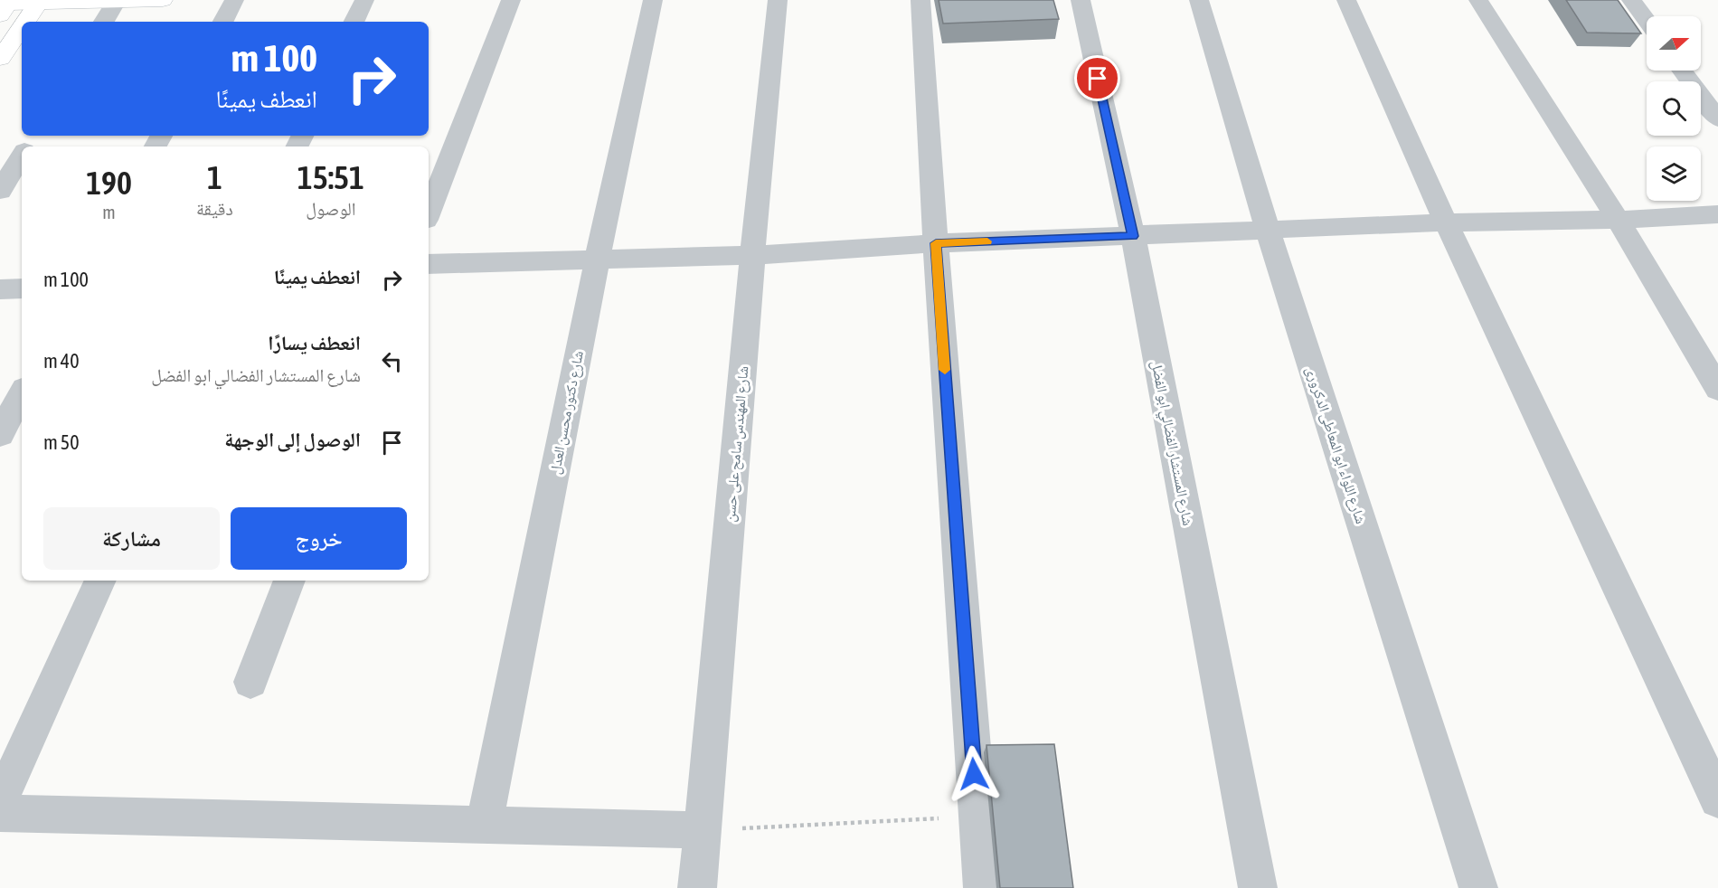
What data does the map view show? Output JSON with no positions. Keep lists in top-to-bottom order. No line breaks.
{"streets":{"street":["شارع دكتور محسن العدل","شارع المستشار الفضالي ابو الفضل","شارع المهندس سامح على حسن","شارع اللواء ابو المعاطى الدكرورى"]},"north":"right","page":{"turn":["100 m","انعطف يمينًا"],"eta":["15:51","الوصول","1","دقيقة","190","m"],"list":[{"name":"انعطف يمينًا","value":"100 m"},{"name":"انعطف يسارًا","note":"شارع المستشار الفضالي ابو الفضل","value":"40 m"},{"name":"الوصول إلى الوجهة","value":"50 m"}],"buttons":["خروج","مشاركة"]}}
